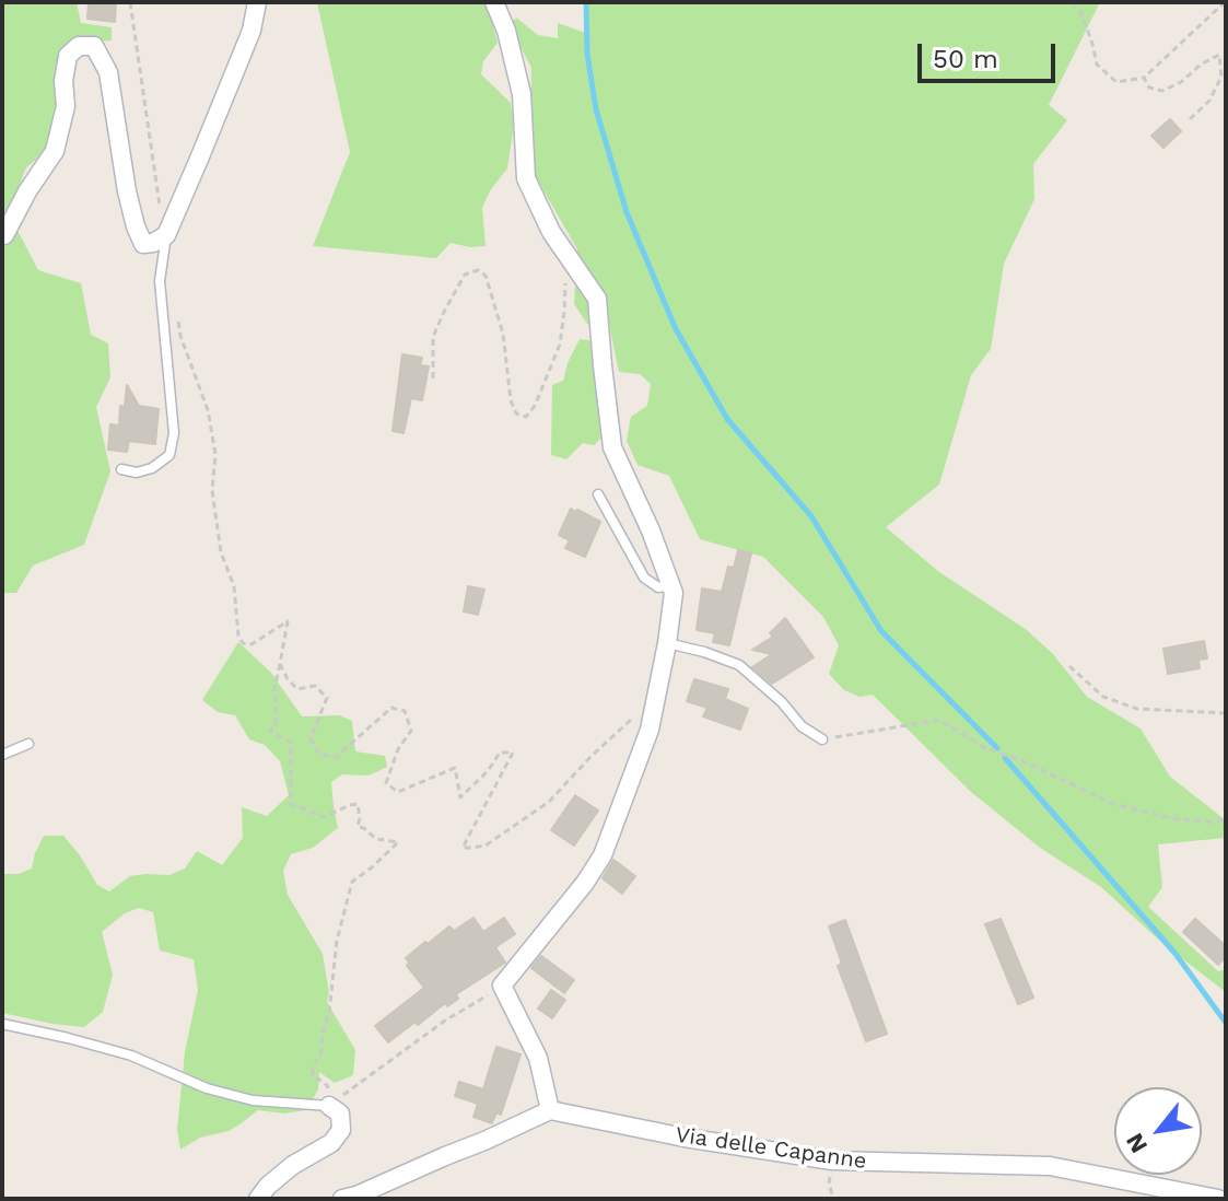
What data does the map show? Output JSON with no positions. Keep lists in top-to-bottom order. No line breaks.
{"streets":{"street":["Via delle Capanne"]},"scale_bar":"50 m","north":"bottom left"}
